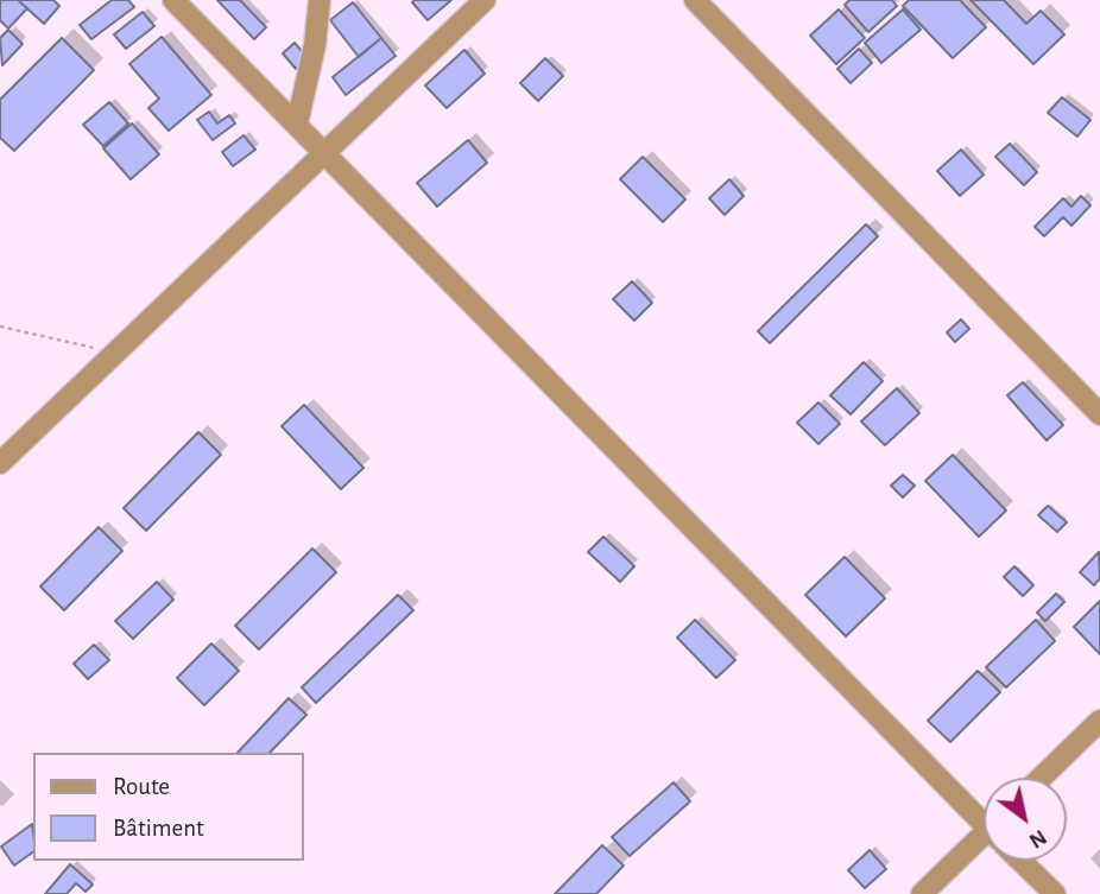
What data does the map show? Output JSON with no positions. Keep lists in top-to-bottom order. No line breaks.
{"legend":["Route","Bâtiment"],"north":"bottom right"}
